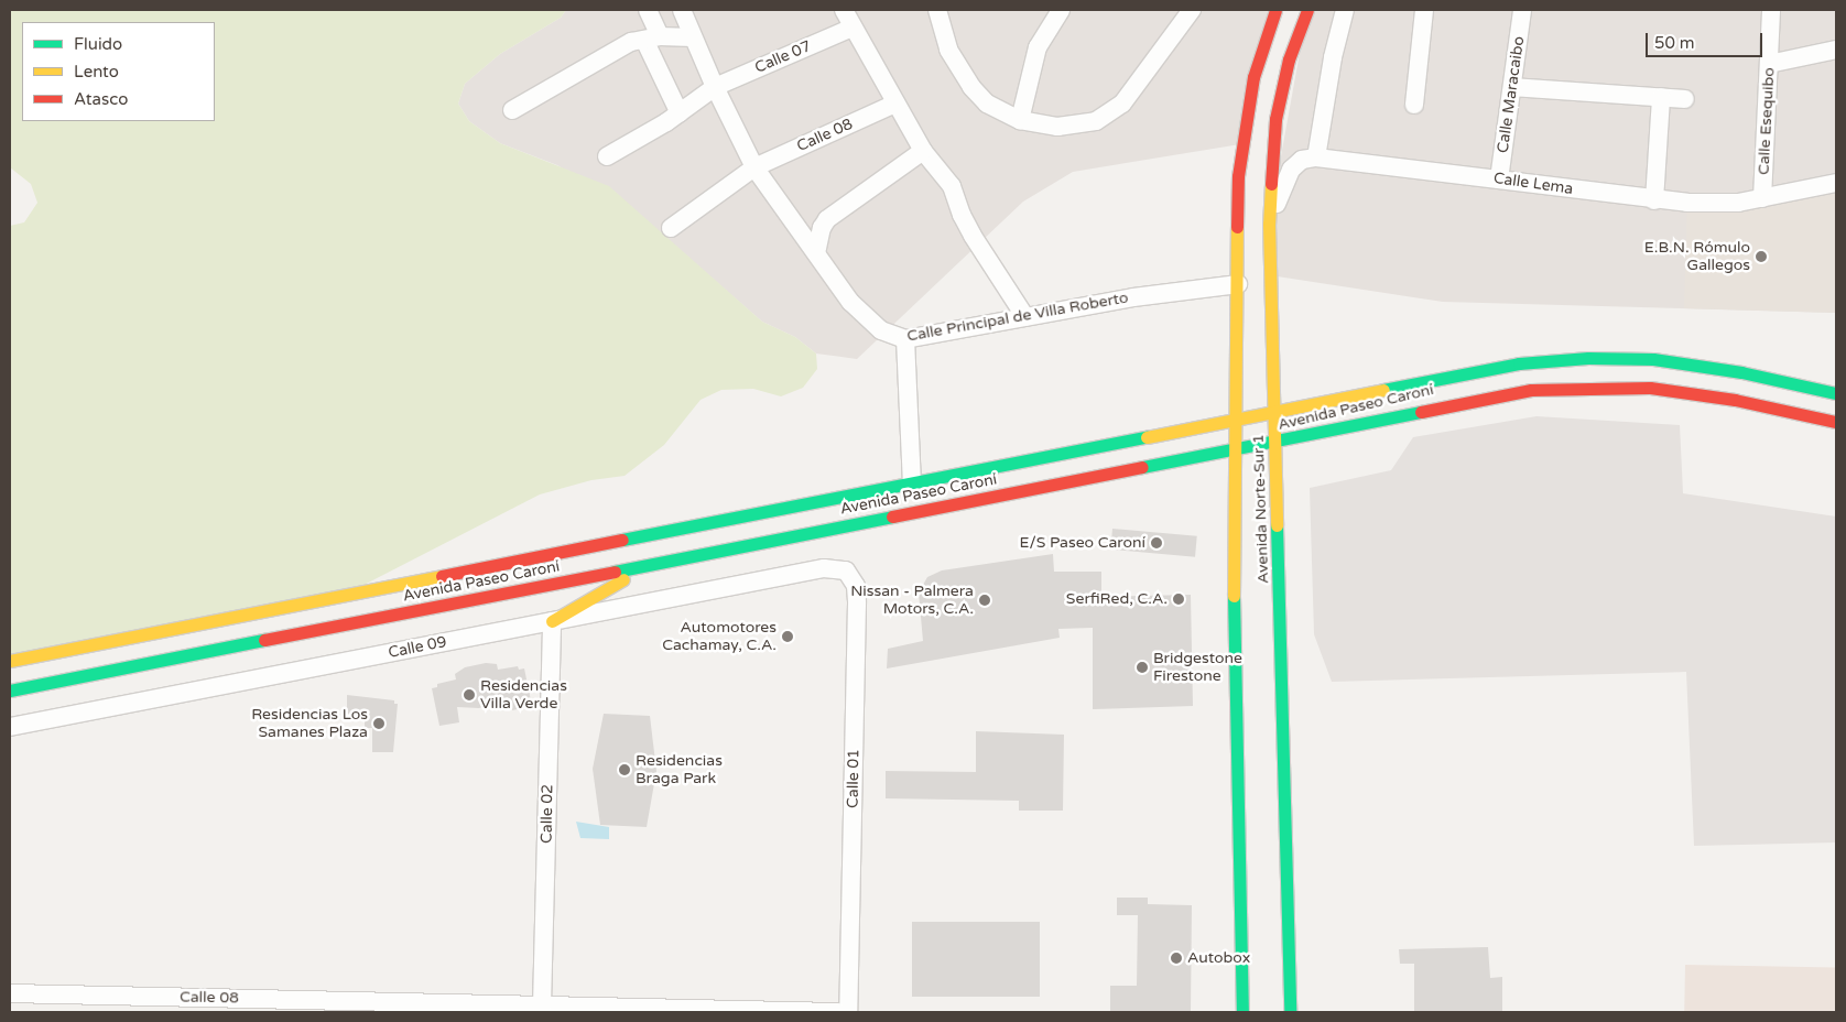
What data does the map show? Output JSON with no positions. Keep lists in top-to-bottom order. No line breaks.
{"streets":{"street":["Calle 07","Calle Maracaibo","Calle Esequibo","Calle 08","Calle Lema","Calle Principal de Villa Roberto","Avenida Paseo Caroní","Avenida Norte-Sur 1","Calle 09","Calle 01","Calle 02"]},"crossings":[["Calle 07","Calle Principal de Villa Roberto"],["Calle Maracaibo","Calle Lema"],["Calle Esequibo","Calle Lema"],["Calle 08","Calle Principal de Villa Roberto"],["Calle 08","Calle 02"],["Calle Principal de Villa Roberto","Avenida Norte-Sur 1"],["Avenida Paseo Caroní","Avenida Norte-Sur 1"],["Calle 09","Calle 01"],["Calle 09","Calle 02"]],"places":["E.B.N. Rómulo Gallegos","E/S Paseo Caroní","SerfiRed, C.A.","Nissan - Palmera Motors, C.A.","Automotores Cachamay, C.A.","Bridgestone Firestone","Residencias Villa Verde","Residencias Los Samanes Plaza","Residencias Braga Park","Autobox"],"legend":["Fluido","Lento","Atasco"],"scale_bar":"50 m"}
